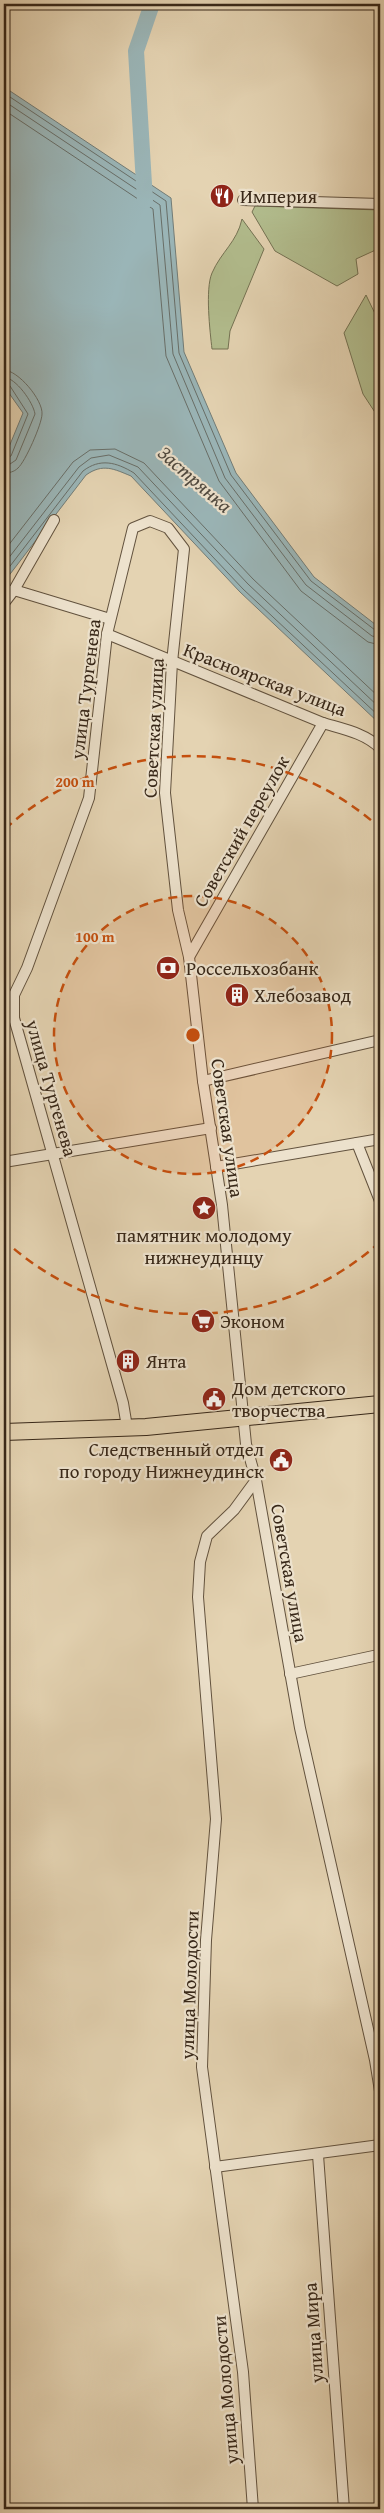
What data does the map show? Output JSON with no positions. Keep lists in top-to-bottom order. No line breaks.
{"streets":{"street":["Красноярская улица","улица Тургенева","Советская улица","Советский переулок","улица Молодости","улица Мира"]},"crossings":[["Красноярская улица","улица Тургенева"],["Красноярская улица","Советская улица"],["Красноярская улица","Советский переулок"],["улица Тургенева","Советская улица"],["Советская улица","Советский переулок"],["Советская улица","улица Молодости"]],"water":["Застрянка"],"places":{"restaurant":["Империя"],"bank":["Россельхозбанк"],"building":["Хлебозавод","Янта"],"place":["памятник молодому нижнеудинцу"],"supermarket":["Эконом"],"public building":["Дом детского творчества","Следственный отдел по городу Нижнеудинск"]},"rings":["200 m","100 m"]}
